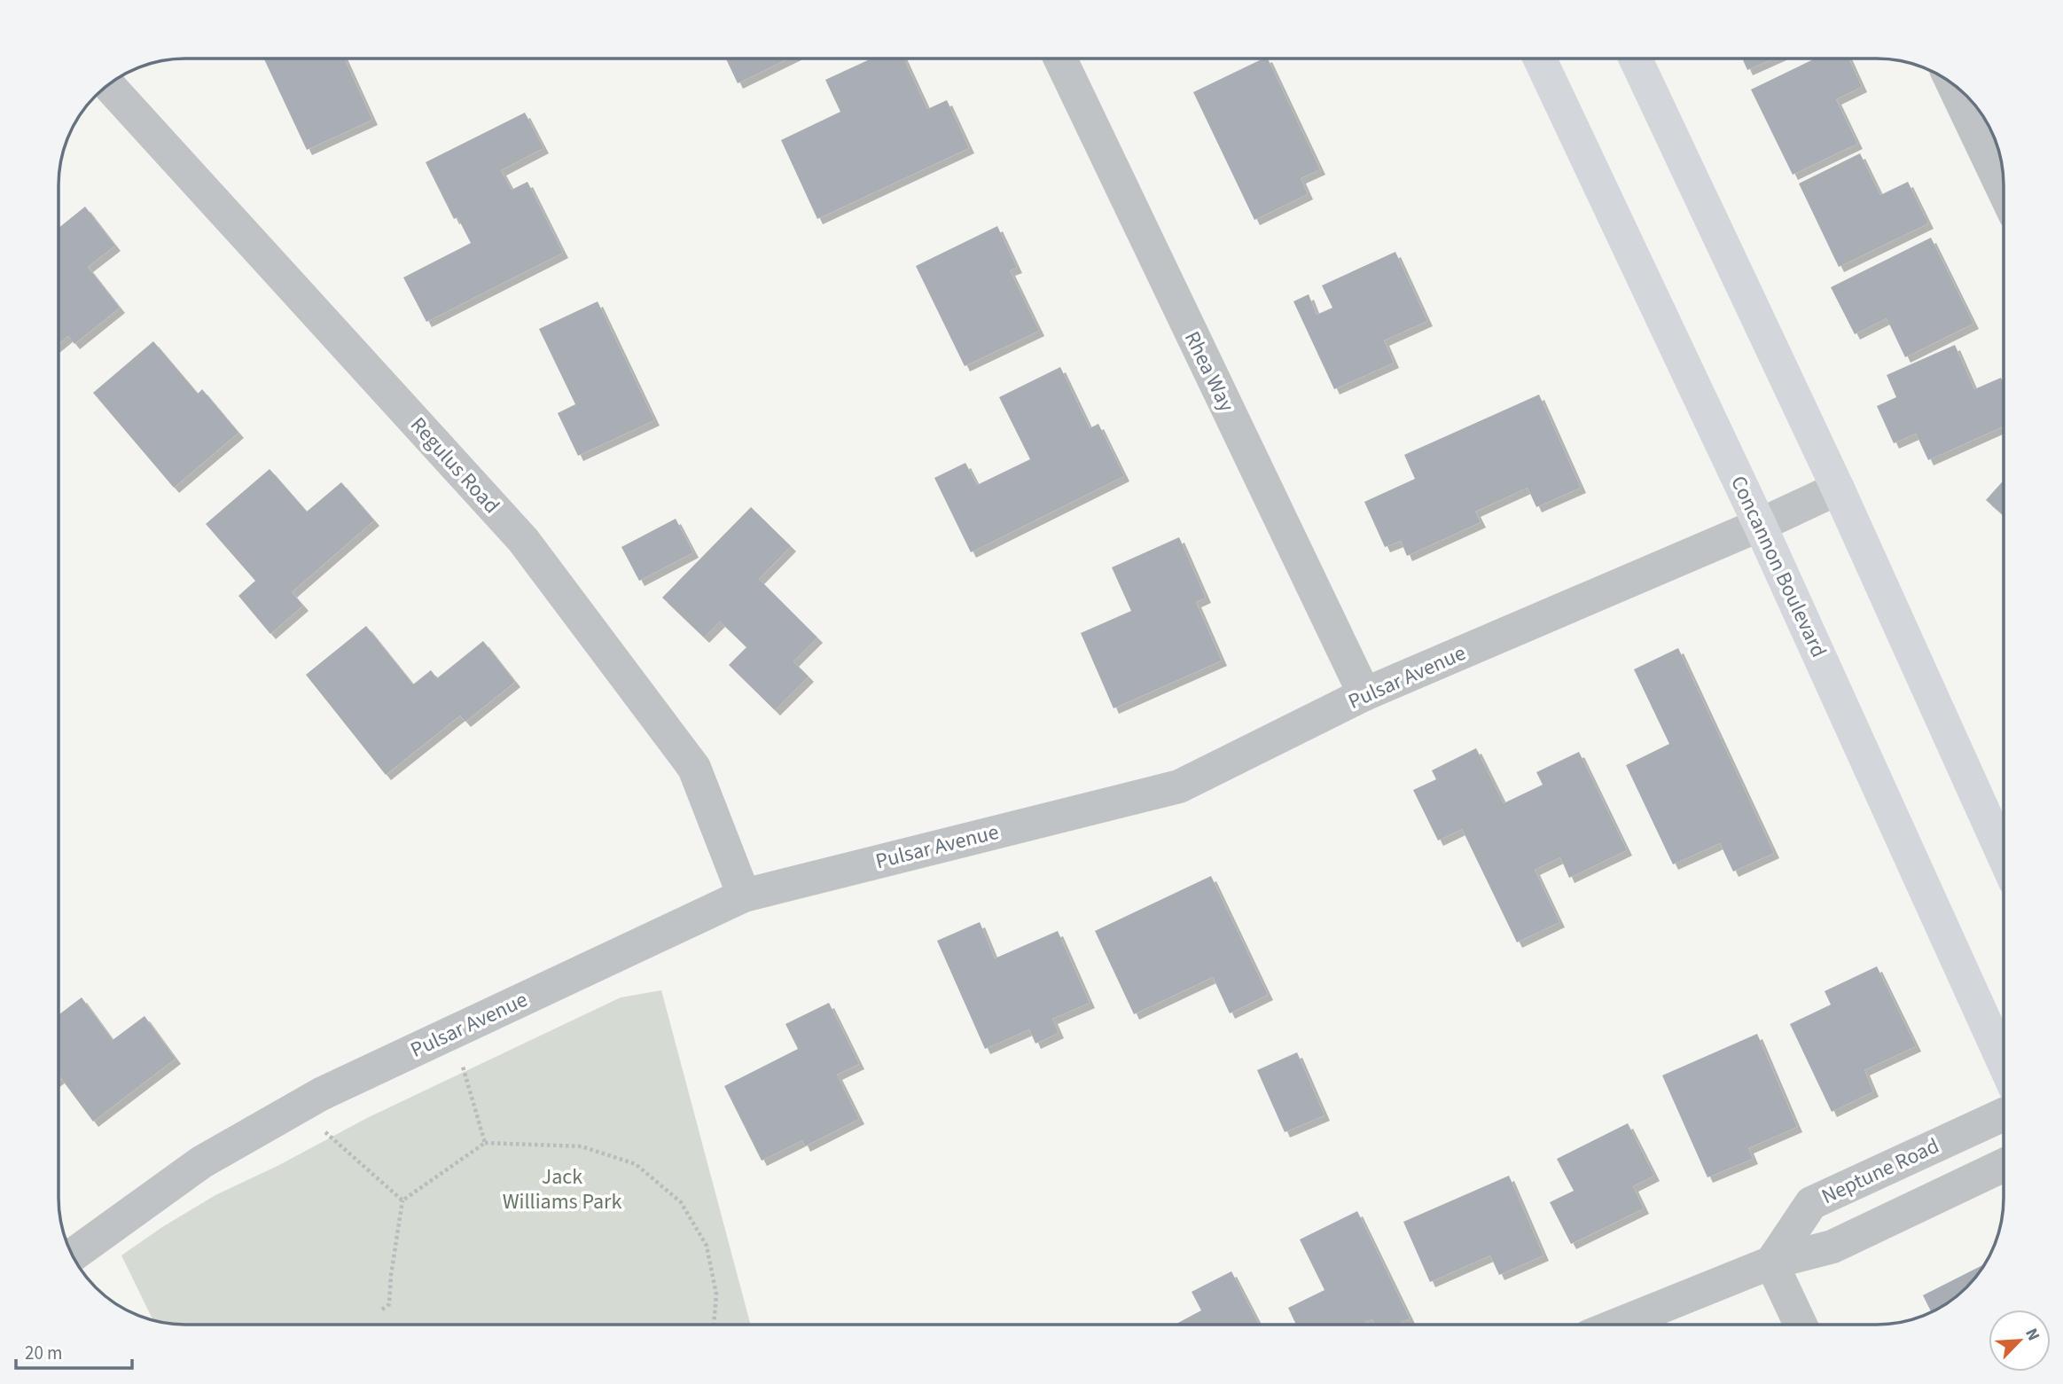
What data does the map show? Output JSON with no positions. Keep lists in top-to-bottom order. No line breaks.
{"streets":{"main road":["Concannon Boulevard"],"street":["Rhea Way","Regulus Road","Pulsar Avenue","Neptune Road"]},"crossings":[["Rhea Way","Pulsar Avenue"],["Regulus Road","Pulsar Avenue"],["Concannon Boulevard","Pulsar Avenue"]],"parks":["Jack Williams Park"],"scale_bar":"20 m","north":"top right"}
